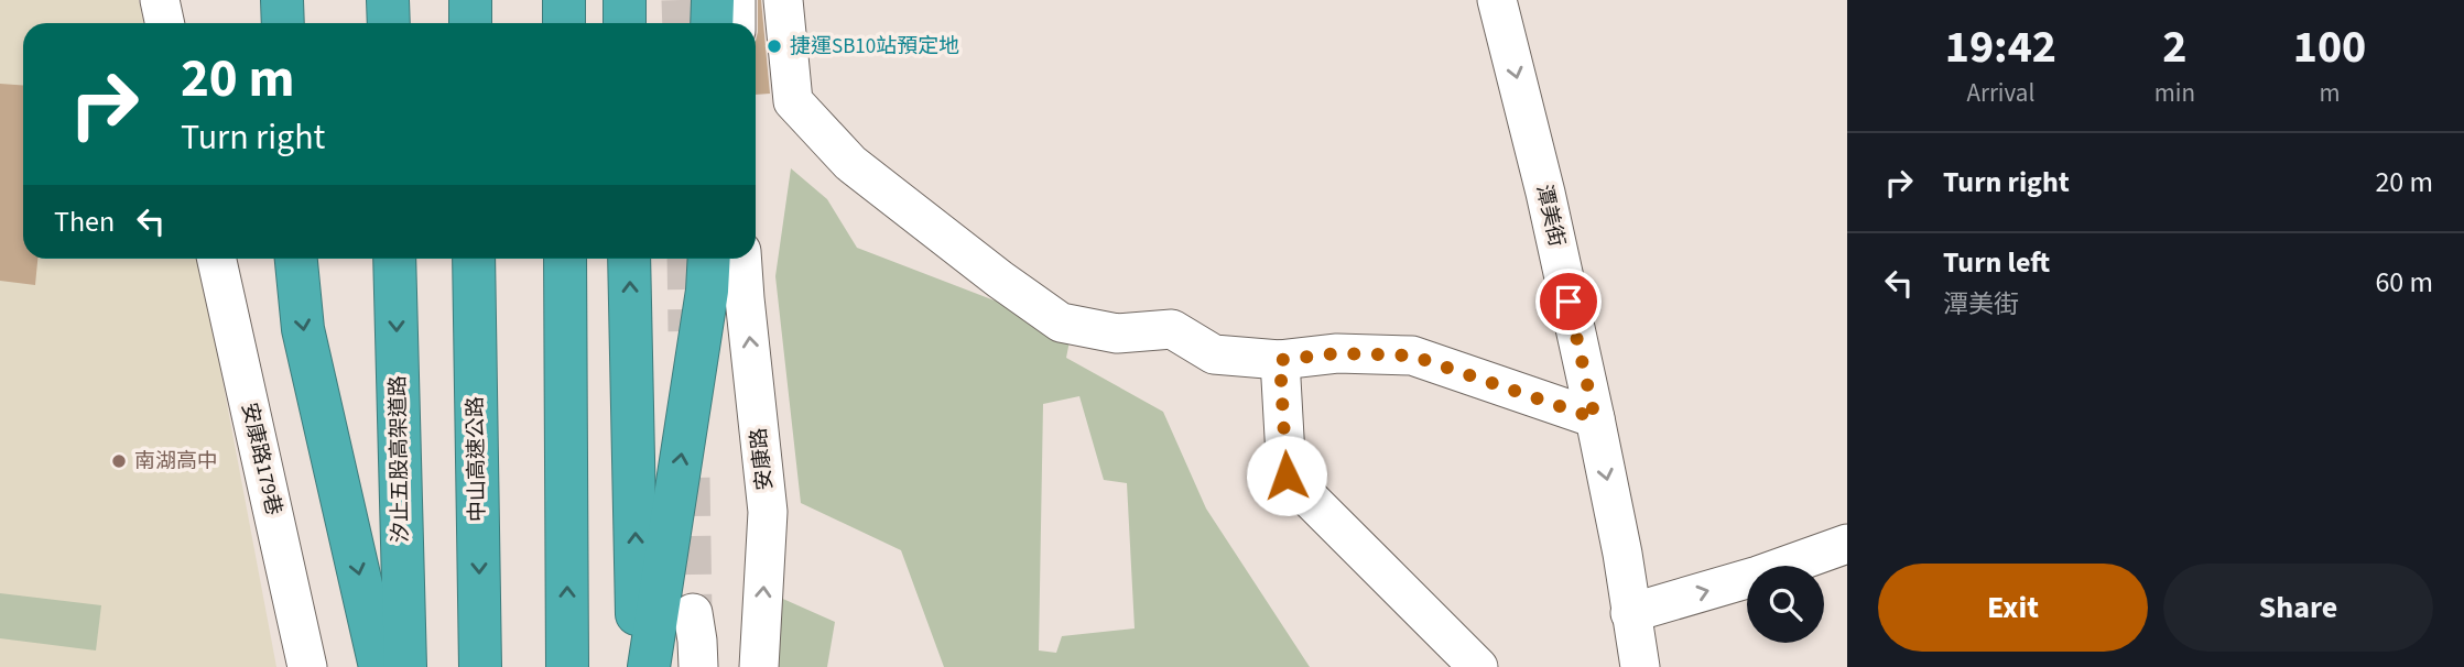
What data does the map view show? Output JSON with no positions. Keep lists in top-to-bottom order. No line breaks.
{"streets":{"highway":["汐止五股高架道路","中山高速公路"],"street":["潭美街","安康路179巷","安康路"]},"one_way":["潭美街","安康路"],"places":["捷運SB10站預定地","南湖高中"],"page":{"eta":["19:42","Arrival","2","min","100","m"],"turn":["20 m","Turn right"],"list":[{"name":"Turn right","value":"20 m"},{"name":"Turn left","note":"潭美街","value":"60 m"}],"then":"Then","buttons":["Exit","Share"]}}
